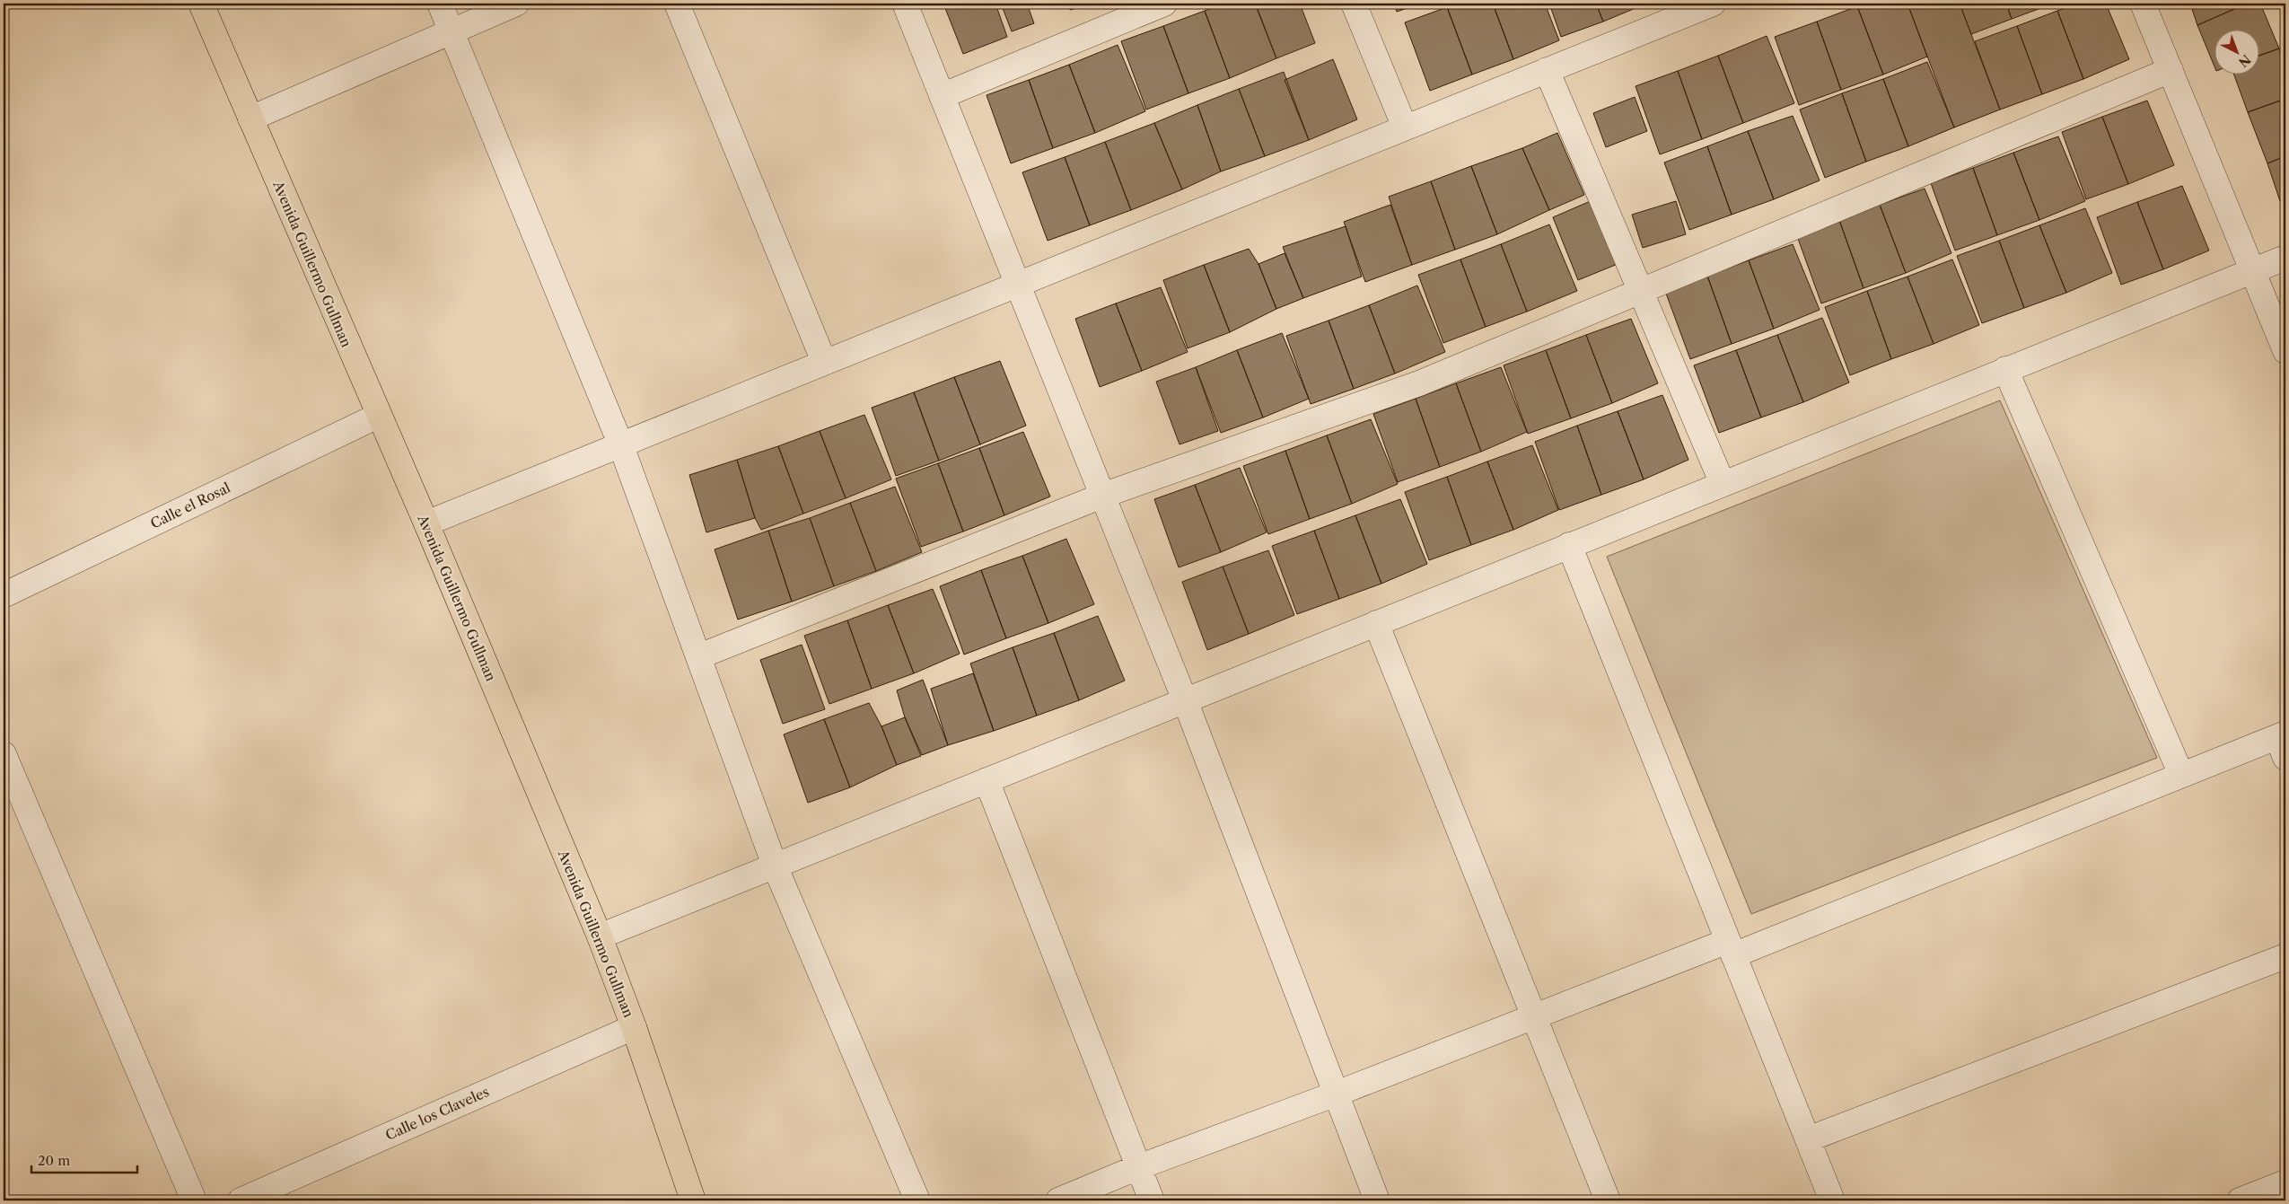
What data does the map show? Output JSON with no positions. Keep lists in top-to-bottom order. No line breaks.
{"streets":{"main road":["Avenida Guillermo Gullman"],"street":["Calle el Rosal","Calle los Claveles"]},"crossings":[["Avenida Guillermo Gullman","Calle el Rosal"],["Avenida Guillermo Gullman","Calle los Claveles"]],"scale_bar":"20 m","north":"bottom right"}
